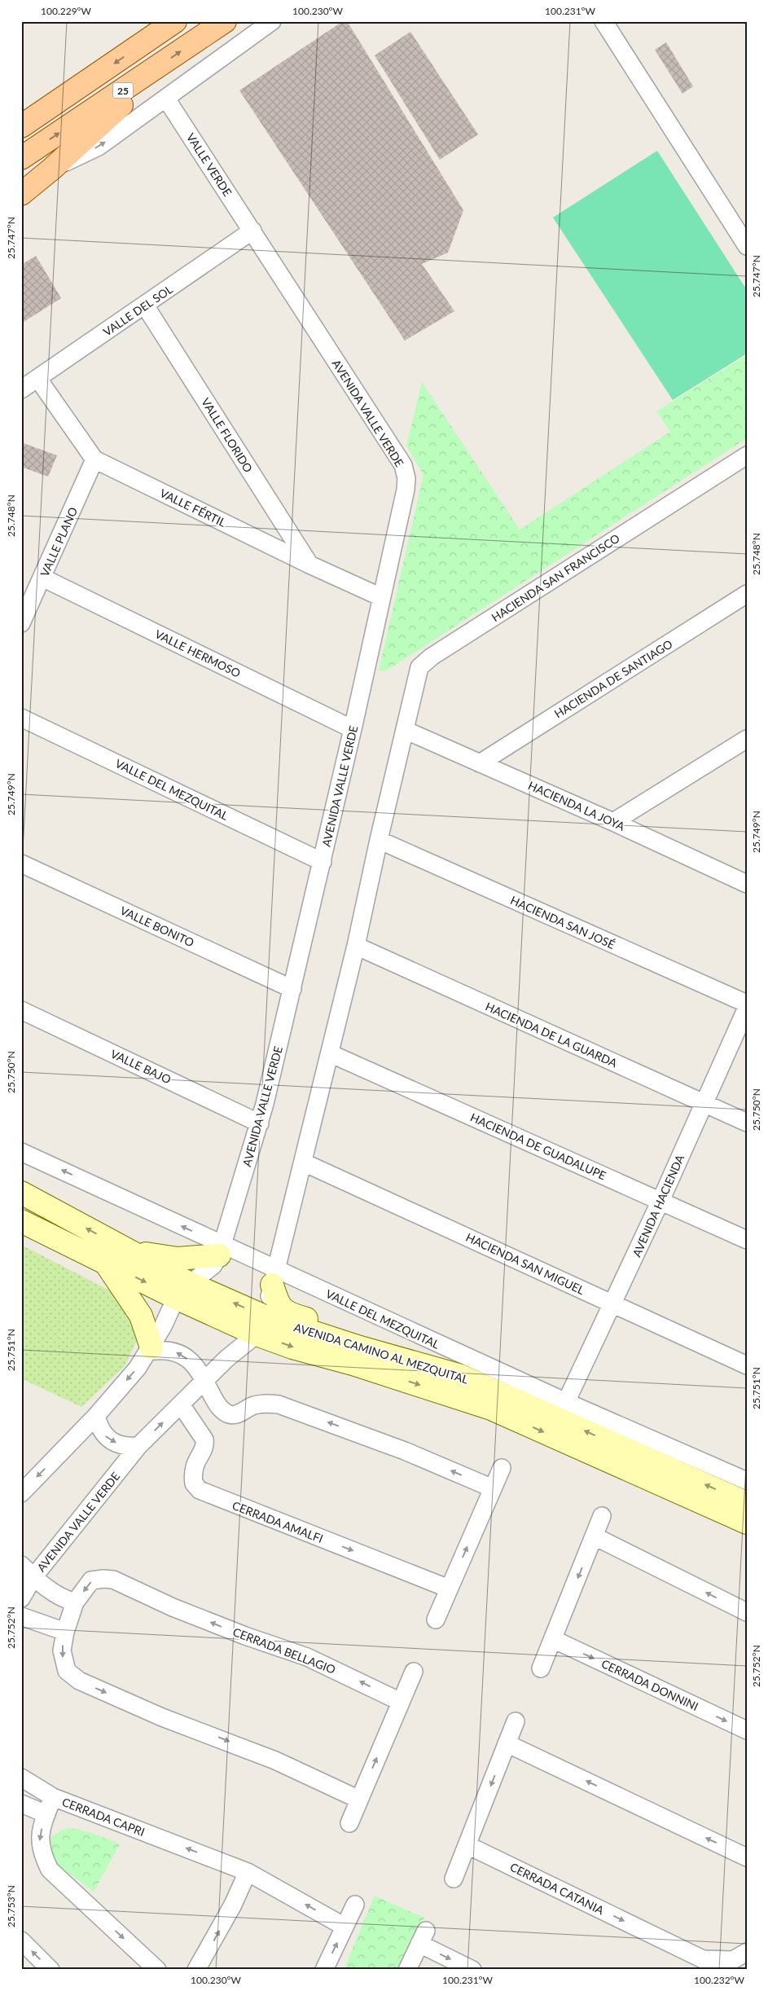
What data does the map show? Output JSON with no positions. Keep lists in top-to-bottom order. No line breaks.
{"streets":{"main road":["25","AVENIDA CAMINO AL MEZQUITAL"],"street":["VALLE VERDE","VALLE DEL SOL","AVENIDA VALLE VERDE","VALLE FLORIDO","VALLE FÉRTIL","VALLE PLANO","HACIENDA SAN FRANCISCO","VALLE HERMOSO","HACIENDA DE SANTIAGO","VALLE DEL MEZQUITAL","HACIENDA LA JOYA","HACIENDA SAN JOSÉ","VALLE BONITO","HACIENDA DE LA GUARDA","VALLE BAJO","HACIENDA DE GUADALUPE","AVENIDA HACIENDA","HACIENDA SAN MIGUEL","CERRADA AMALFI","CERRADA BELLAGIO","CERRADA DONNINI","CERRADA CAPRI","CERRADA CATANIA"]},"crossings":[["VALLE VERDE","VALLE DEL SOL"],["VALLE VERDE","AVENIDA VALLE VERDE"],["VALLE DEL SOL","AVENIDA VALLE VERDE"],["VALLE DEL SOL","VALLE FLORIDO"],["VALLE DEL SOL","VALLE FÉRTIL"],["AVENIDA VALLE VERDE","VALLE FÉRTIL"],["AVENIDA VALLE VERDE","VALLE HERMOSO"],["AVENIDA VALLE VERDE","VALLE DEL MEZQUITAL"],["AVENIDA VALLE VERDE","VALLE BONITO"],["AVENIDA VALLE VERDE","VALLE BAJO"],["AVENIDA VALLE VERDE","AVENIDA CAMINO AL MEZQUITAL"],["AVENIDA VALLE VERDE","CERRADA AMALFI"],["VALLE FLORIDO","VALLE FÉRTIL"],["VALLE FÉRTIL","VALLE PLANO"],["VALLE PLANO","VALLE HERMOSO"],["HACIENDA SAN FRANCISCO","HACIENDA LA JOYA"],["HACIENDA DE SANTIAGO","HACIENDA LA JOYA"],["VALLE DEL MEZQUITAL","AVENIDA HACIENDA"],["HACIENDA DE LA GUARDA","AVENIDA HACIENDA"],["HACIENDA DE GUADALUPE","AVENIDA HACIENDA"],["AVENIDA HACIENDA","HACIENDA SAN MIGUEL"]],"coordinates":["100.229°W","100.230°W","100.231°W","25.747°N","25.748°N","25.749°N","25.750°N","25.751°N","25.752°N","25.753°N","100.232°W"]}
